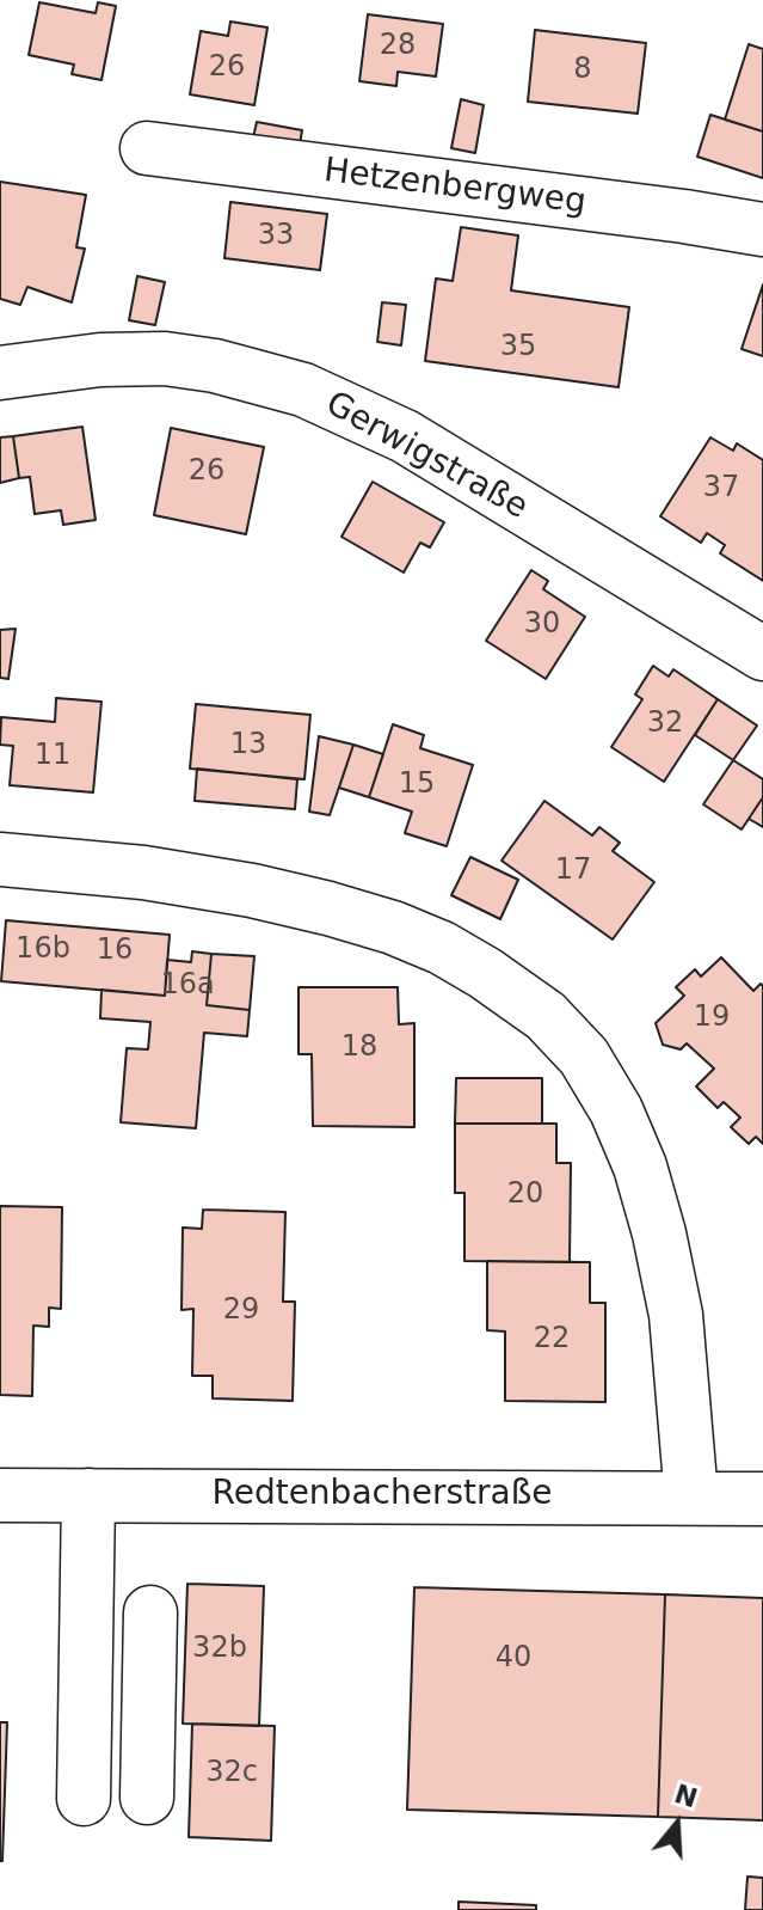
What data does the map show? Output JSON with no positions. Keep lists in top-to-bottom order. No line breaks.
{"streets":{"street":["Hetzenbergweg","Gerwigstraße","Redtenbacherstraße"]},"house_numbers":["28","26","8","33","35","26","37","30","32","13","11","15","17","16b","16","16a","19","18","20","29","22","32b","40","32c"],"north":"top"}
